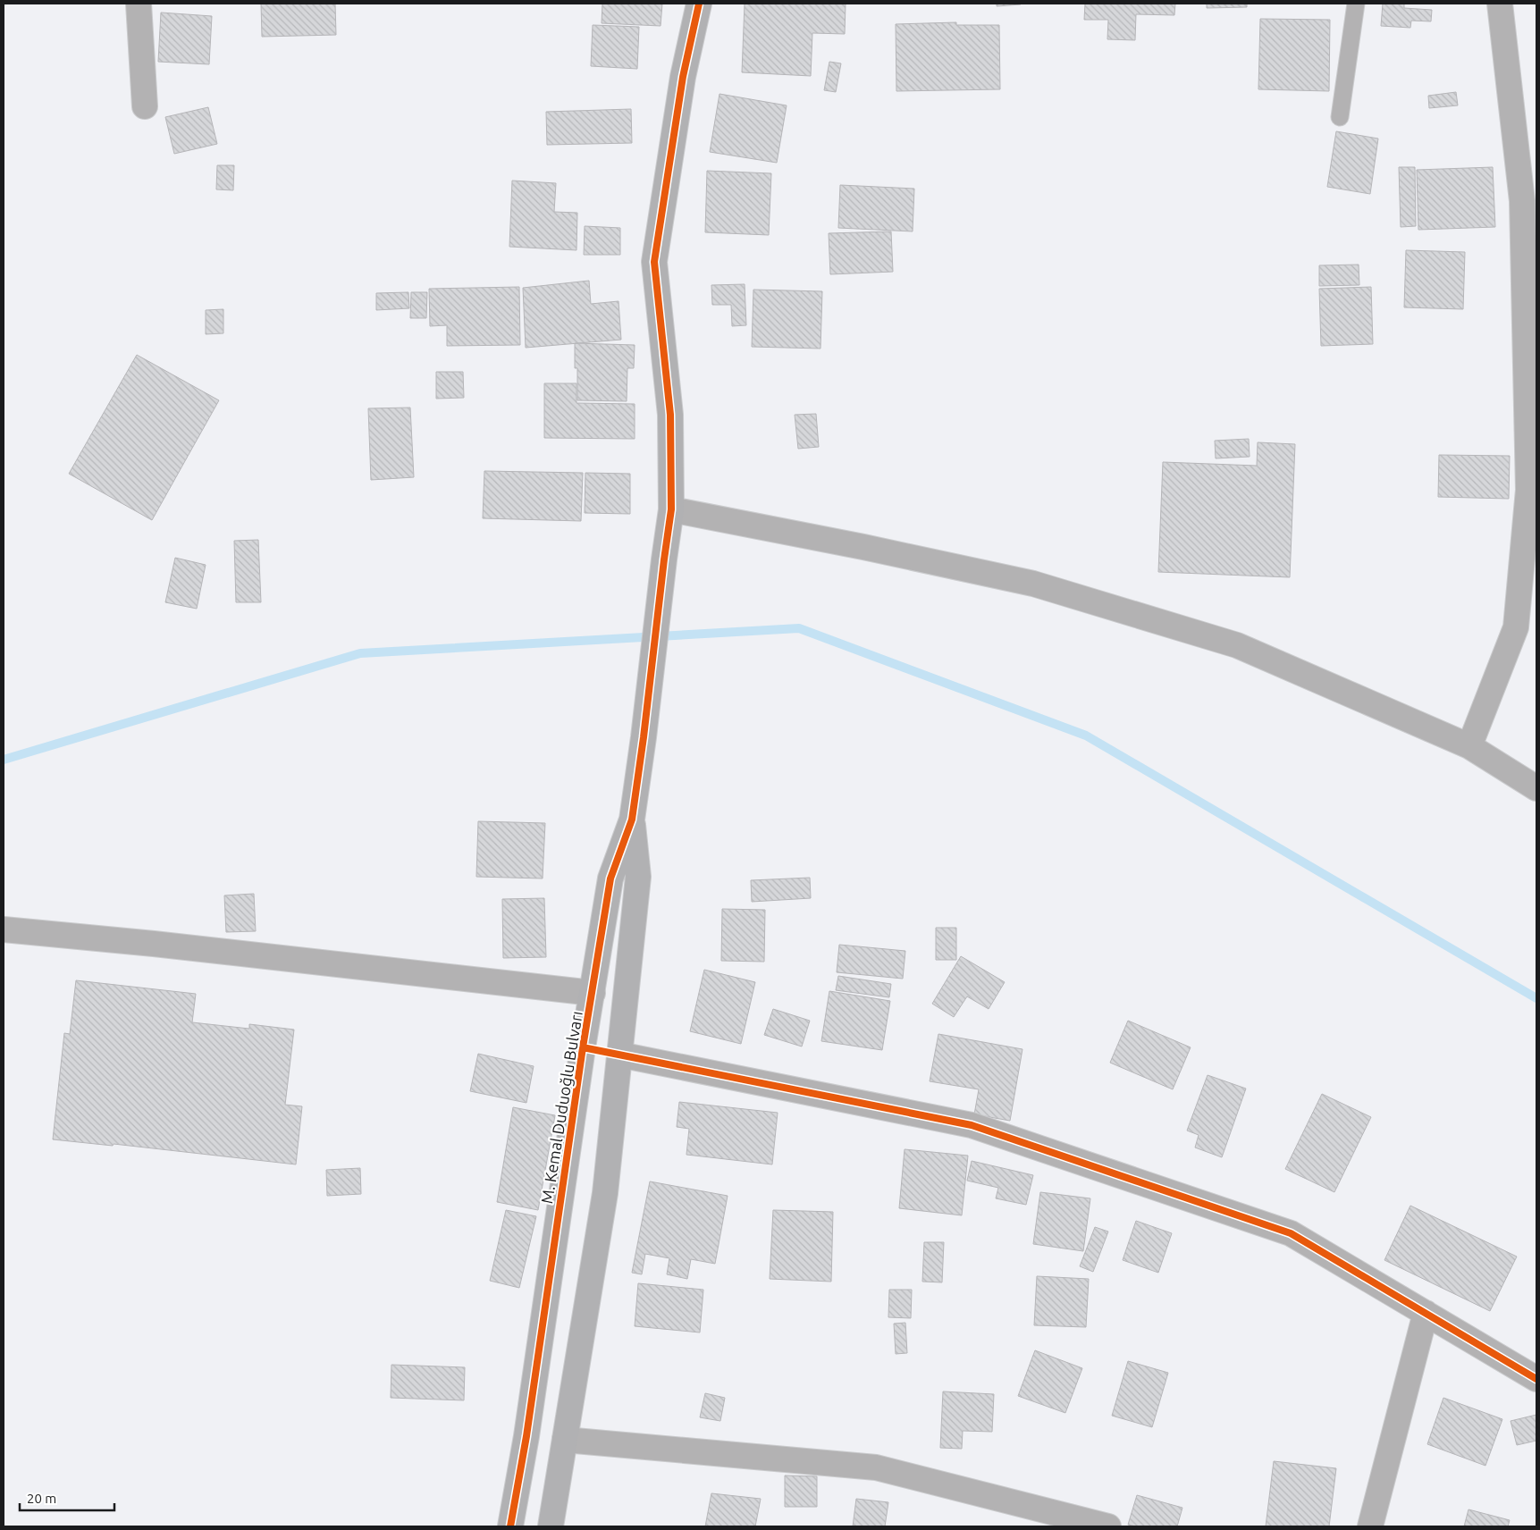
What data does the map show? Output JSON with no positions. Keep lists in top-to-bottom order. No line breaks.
{"streets":{"street":["M. Kemal Duduoğlu Bulvarı"]},"scale_bar":"20 m"}
